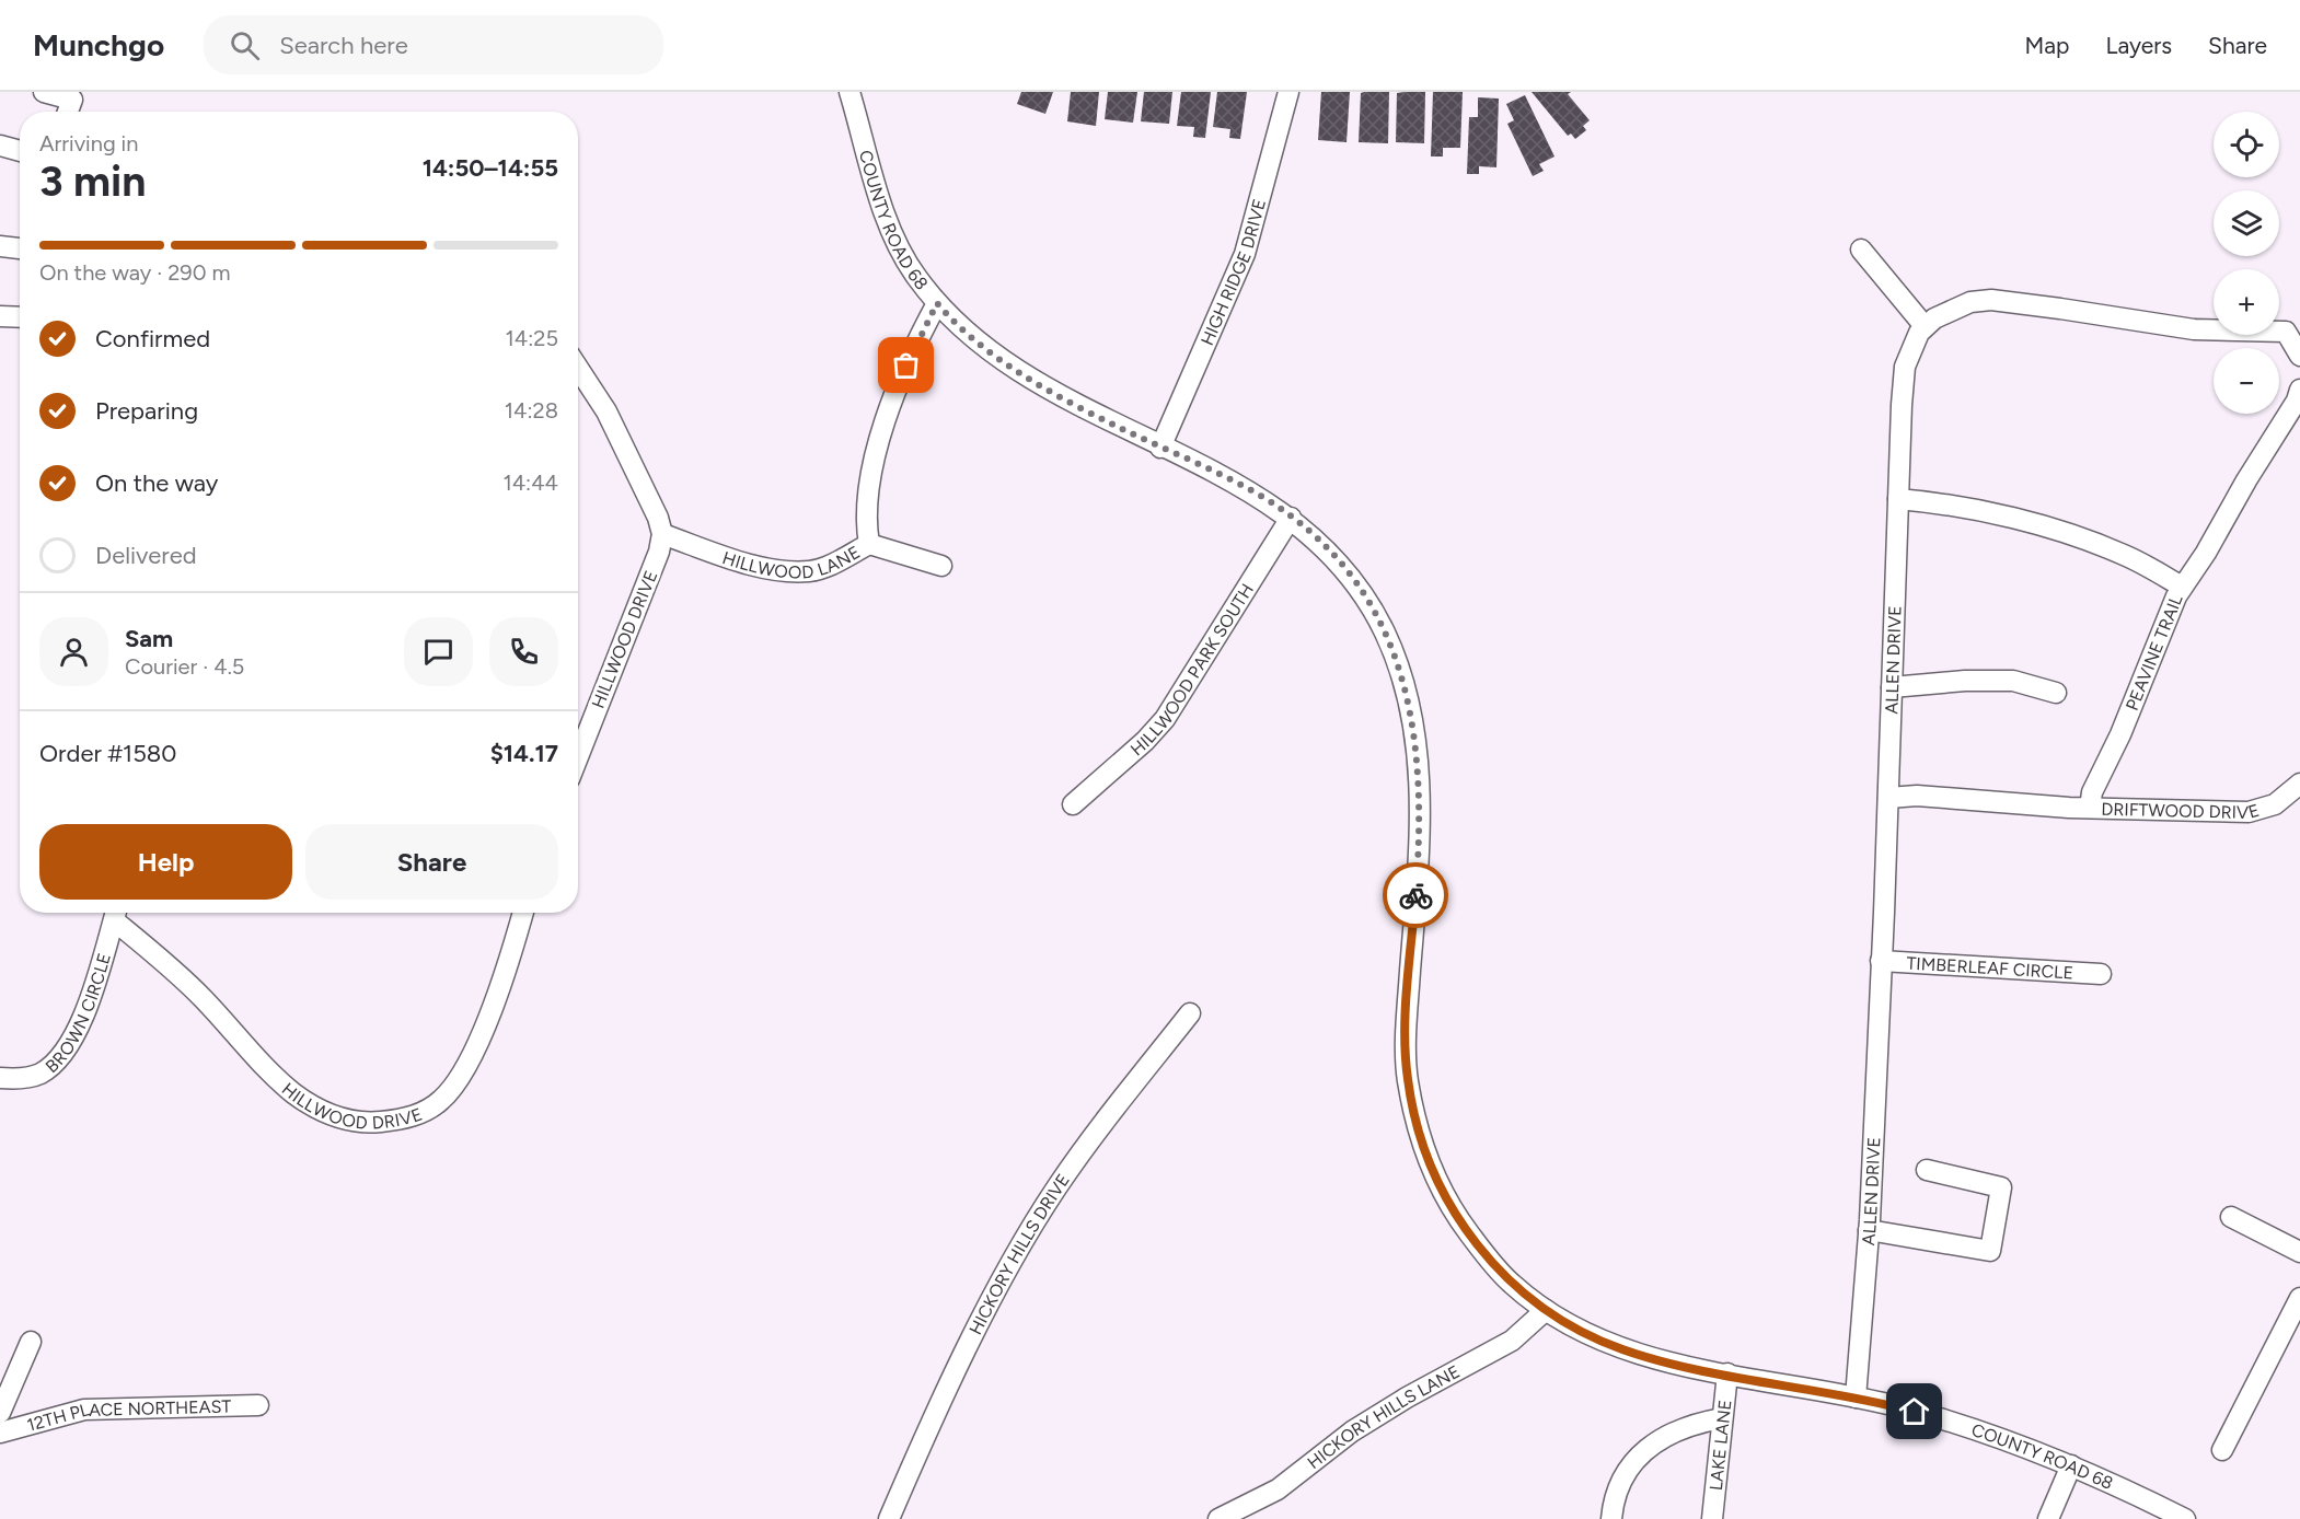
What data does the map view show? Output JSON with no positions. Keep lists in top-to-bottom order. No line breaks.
{"streets":{"street":["COUNTY ROAD 68","HIGH RIDGE DRIVE","HILLWOOD LANE","HILLWOOD DRIVE","PEAVINE TRAIL","ALLEN DRIVE","HILLWOOD PARK SOUTH","DRIFTWOOD DRIVE","TIMBERLEAF CIRCLE","BROWN CIRCLE","HICKORY HILLS DRIVE","12TH PLACE NORTHEAST","HICKORY HILLS LANE","LAKE LANE"]},"crossings":[["COUNTY ROAD 68","HIGH RIDGE DRIVE"],["COUNTY ROAD 68","HILLWOOD LANE"],["COUNTY ROAD 68","ALLEN DRIVE"],["COUNTY ROAD 68","HILLWOOD PARK SOUTH"],["COUNTY ROAD 68","HICKORY HILLS LANE"],["COUNTY ROAD 68","LAKE LANE"],["HILLWOOD LANE","HILLWOOD DRIVE"],["HILLWOOD DRIVE","BROWN CIRCLE"],["PEAVINE TRAIL","ALLEN DRIVE"],["PEAVINE TRAIL","DRIFTWOOD DRIVE"],["ALLEN DRIVE","TIMBERLEAF CIRCLE"]],"page":{"header":"Munchgo","search":"Search here","nav":["Map","Layers","Share"],"map_buttons":["+","−"],"heading":["3 min","Arriving in","14:50–14:55"],"panel":["Sam","Courier · 4.5","Order #1580","$14.17"],"bar":"On the way · 290 m","list":[["Confirmed","14:25"],["Preparing","14:28"],["On the way","14:44"],"Delivered"],"buttons":["Help","Share"]}}
